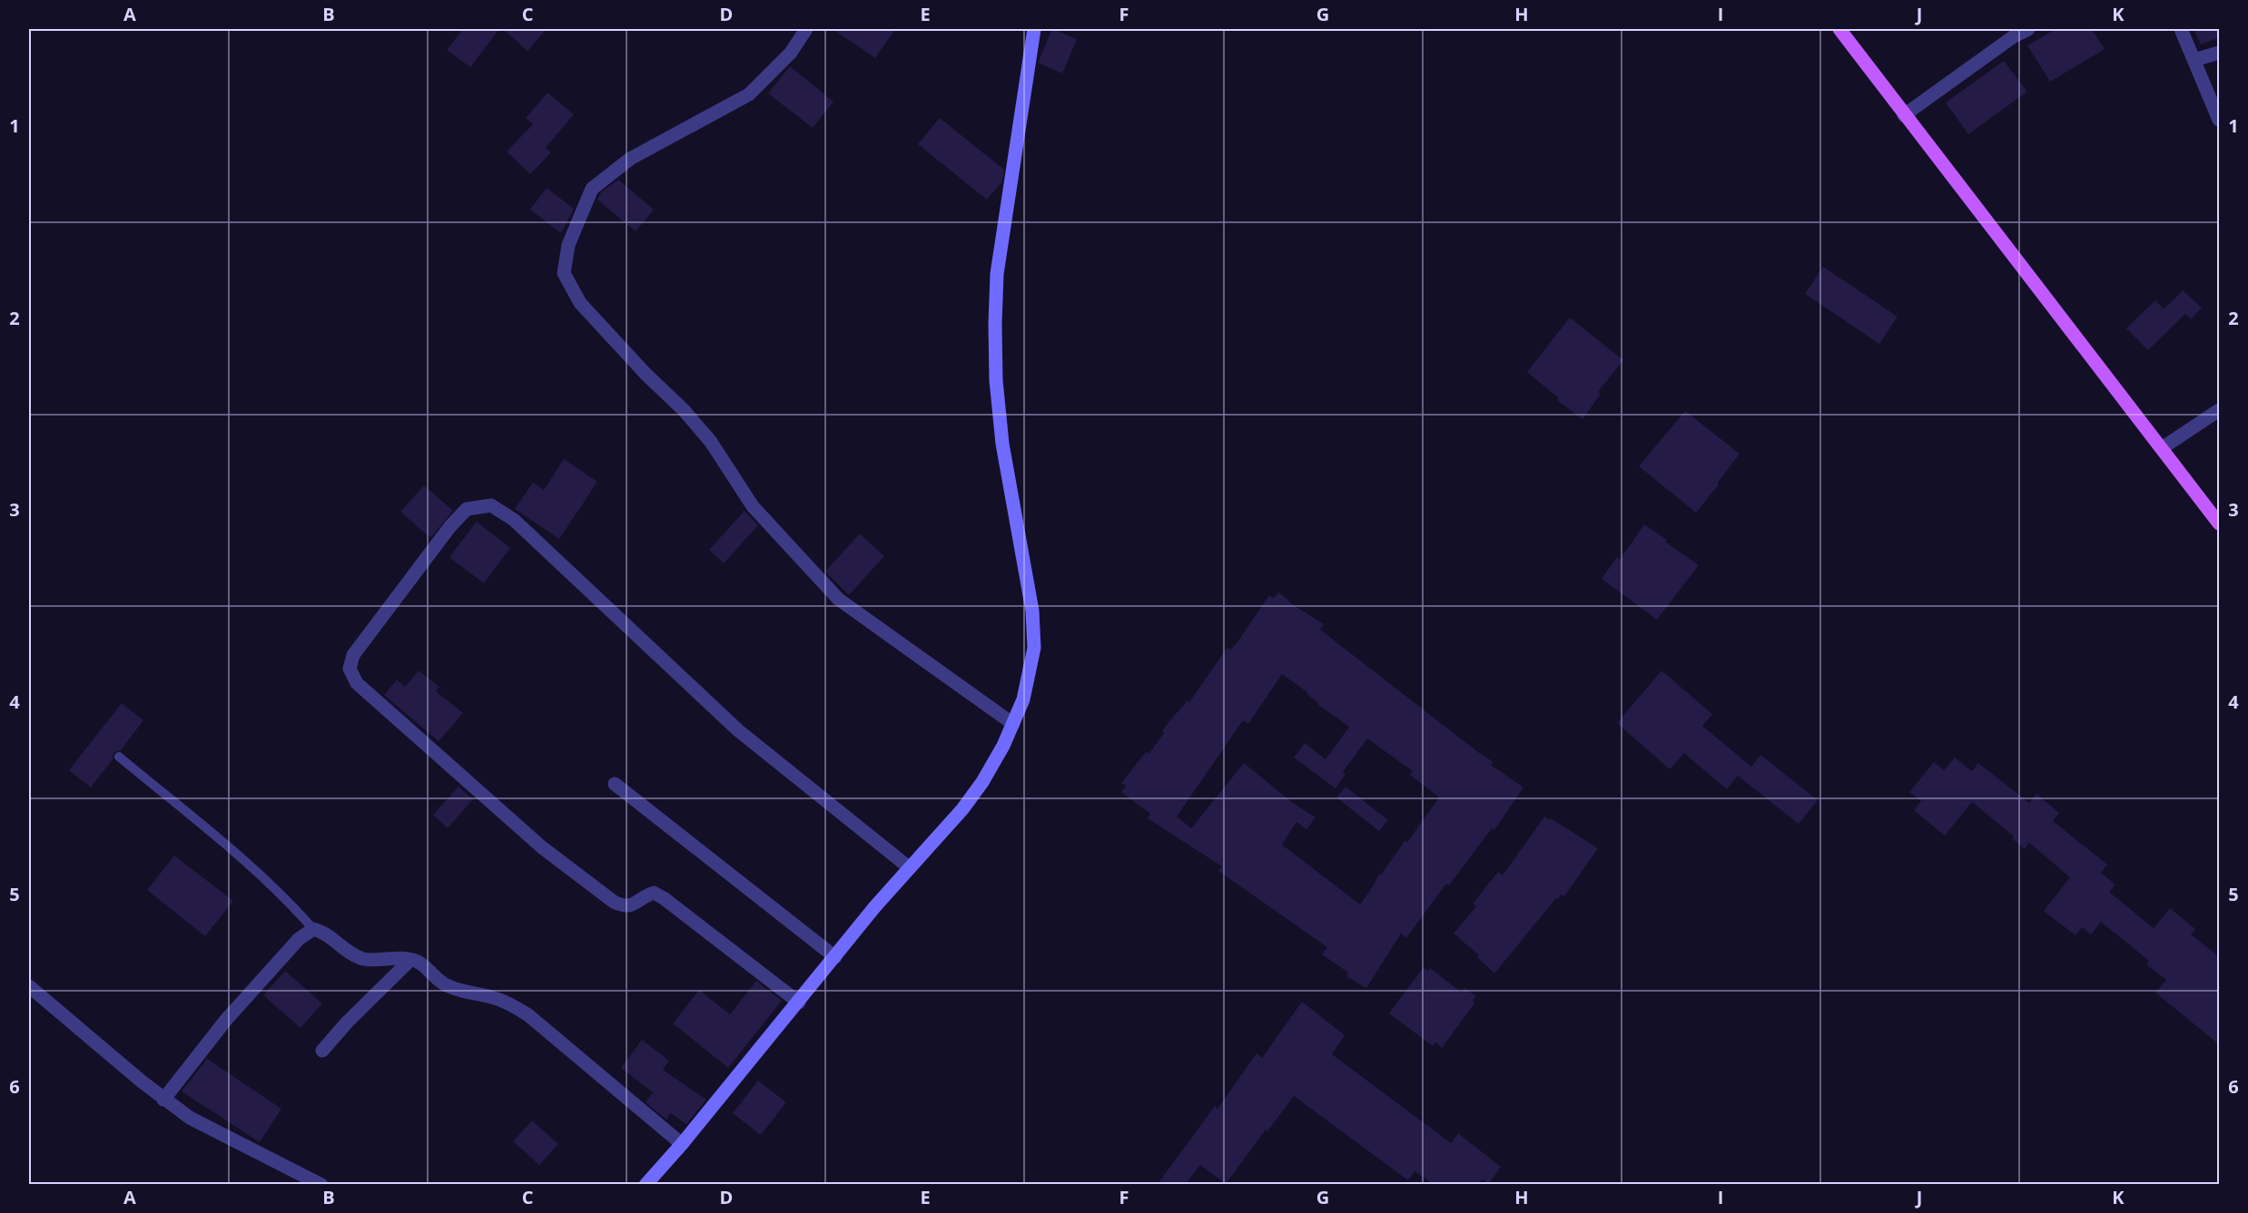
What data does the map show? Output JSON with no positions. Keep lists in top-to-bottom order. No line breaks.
{"grid":{"columns":["A","B","C","D","E","F","G","H","I","J","K"],"rows":["1","2","3","4","5","6"]}}
